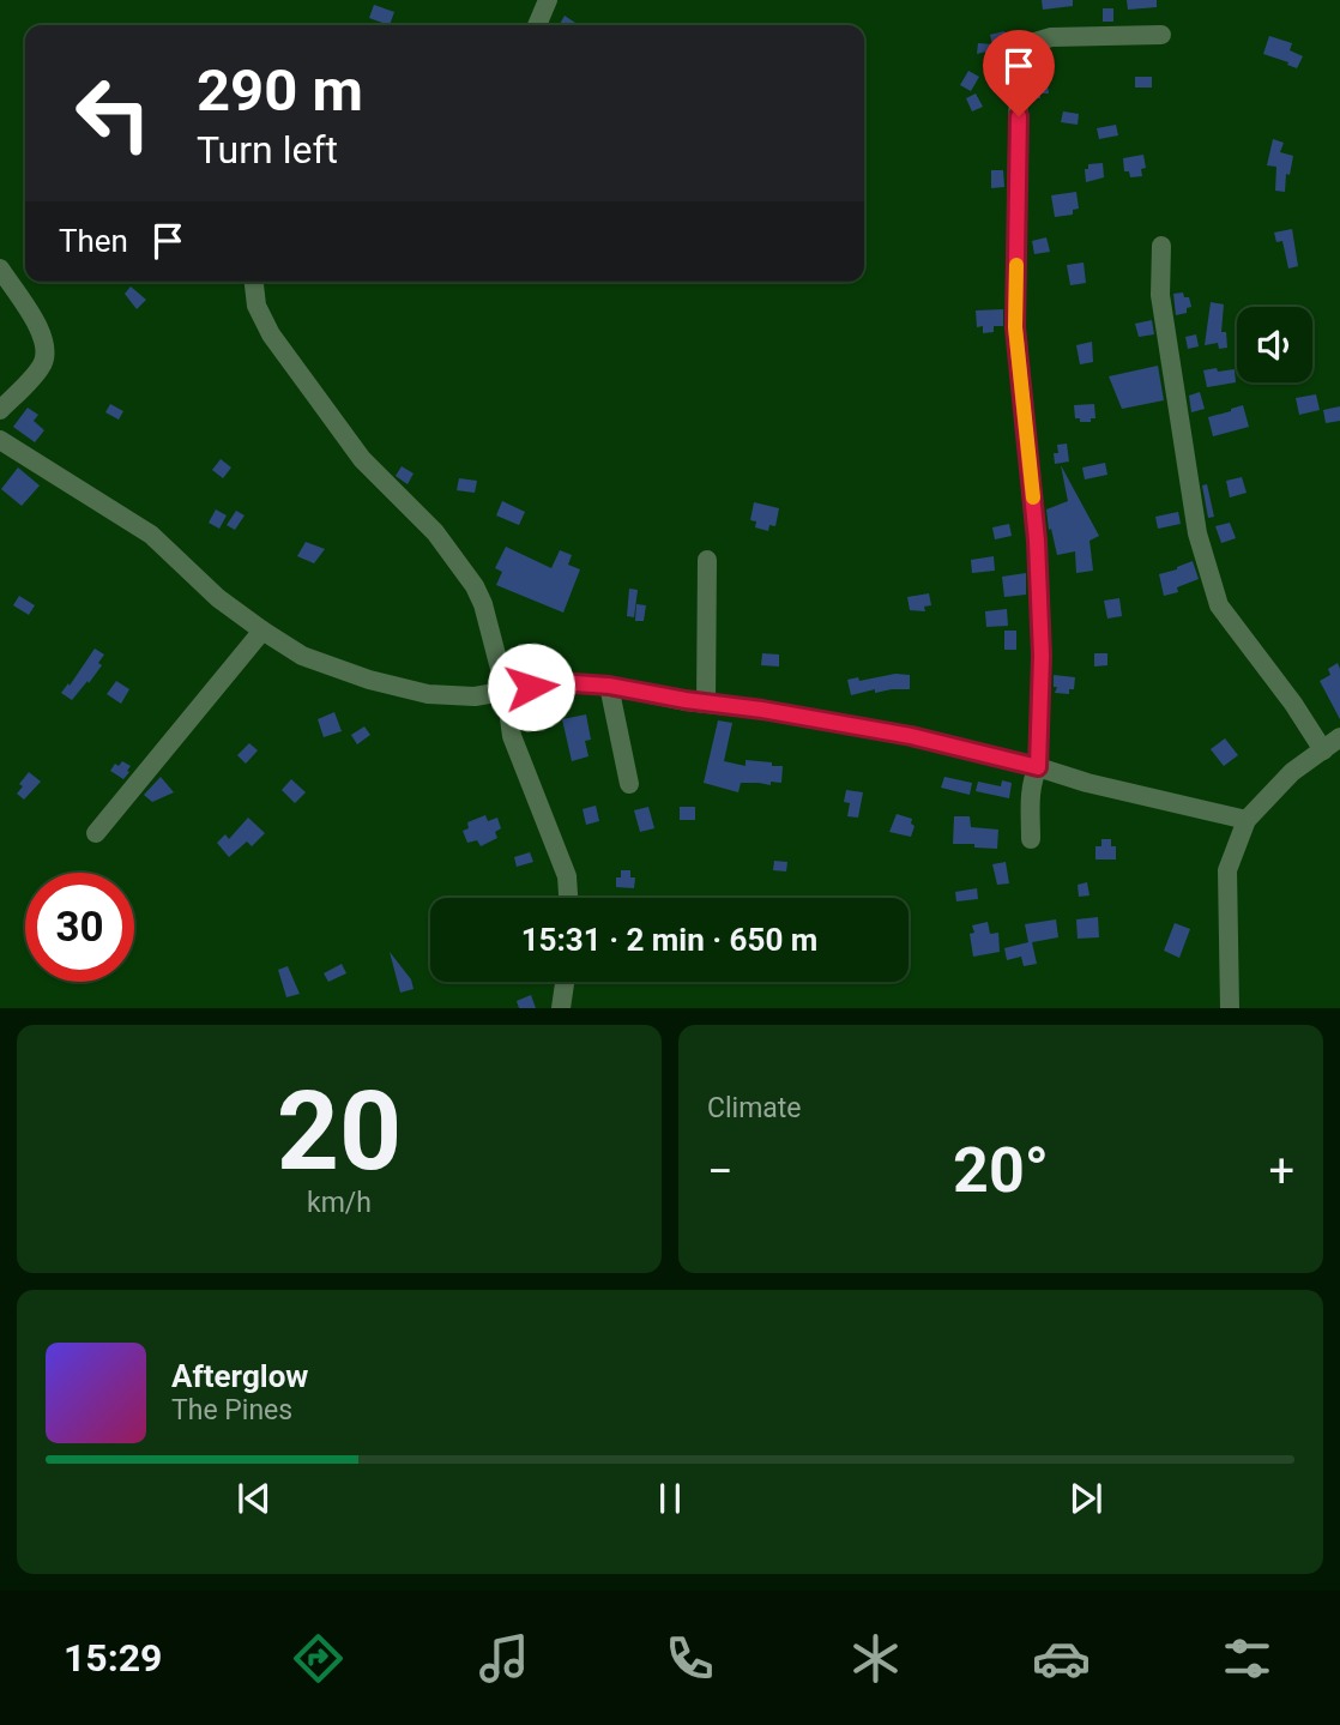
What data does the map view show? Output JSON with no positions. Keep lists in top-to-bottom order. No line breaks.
{"page":{"turn":["290 m","Turn left"],"then":"Then","limit":"30","trip":"15:31 · 2 min · 650 m","tile":[["20","km/h"],"Climate"],"heat":["−","20°","+"],"song":["Afterglow","The Pines"],"tabs":"15:29"}}
